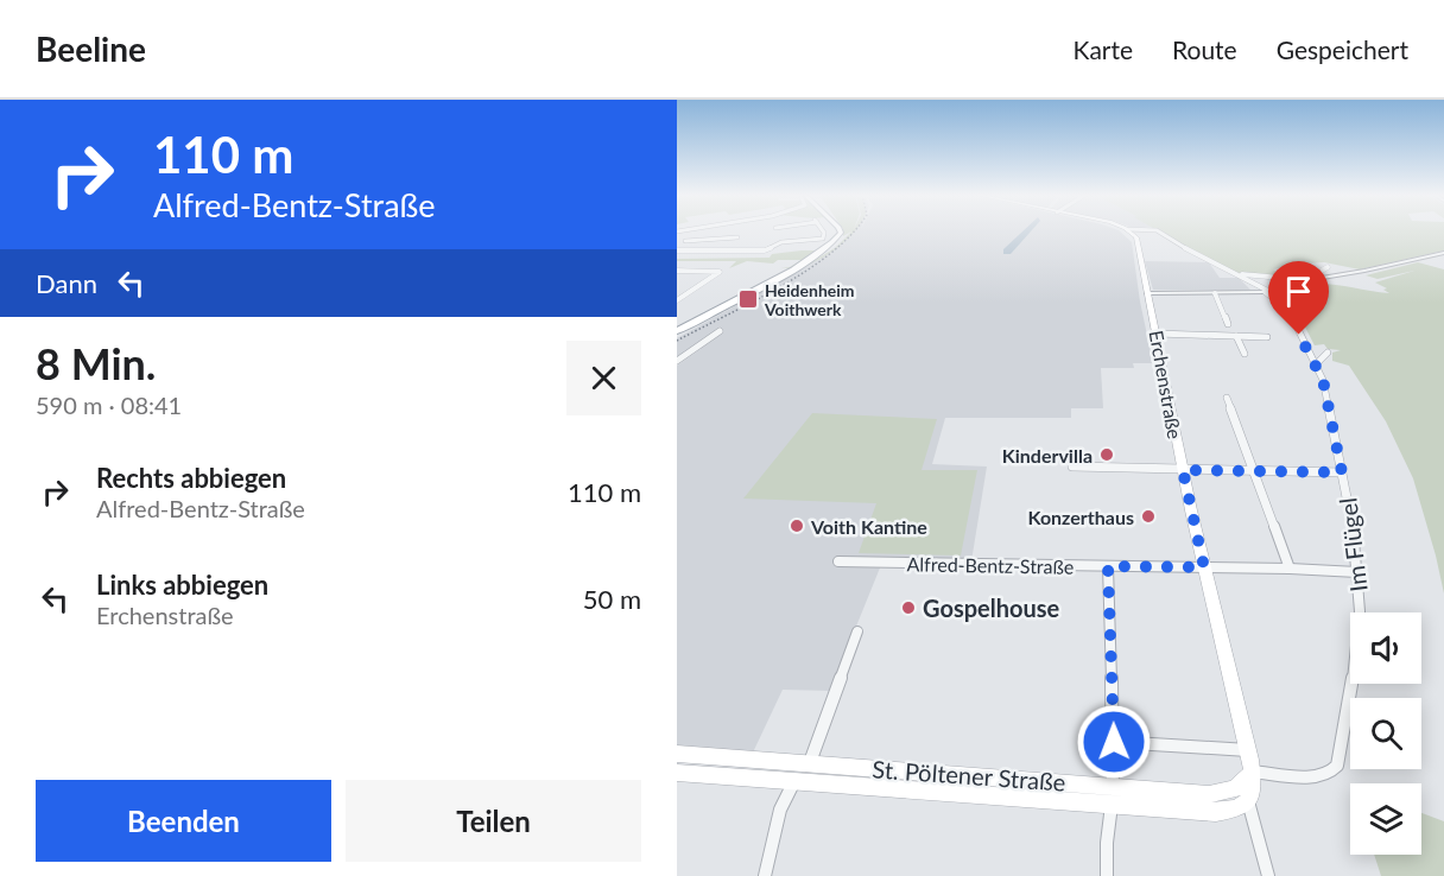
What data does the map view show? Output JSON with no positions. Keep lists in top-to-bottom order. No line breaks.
{"streets":{"main road":["Erchenstraße","St. Pöltener Straße"],"street":["Im Flügel","Alfred-Bentz-Straße"]},"crossings":[["Erchenstraße","Im Flügel"],["Erchenstraße","Alfred-Bentz-Straße"],["Erchenstraße","St. Pöltener Straße"],["Im Flügel","Alfred-Bentz-Straße"],["Im Flügel","St. Pöltener Straße"]],"places":{"transit":["Heidenheim Voithwerk"],"other":["Kindervilla","Konzerthaus","Voith Kantine","Gospelhouse"]},"page":{"header":"Beeline","nav":["Karte","Route","Gespeichert"],"turn":["110 m","Alfred-Bentz-Straße"],"then":"Dann","heading":["8 Min.","590 m · 08:41"],"list":[{"name":"Rechts abbiegen","note":"Alfred-Bentz-Straße","value":"110 m"},{"name":"Links abbiegen","note":"Erchenstraße","value":"50 m"}],"buttons":["Beenden","Teilen"]}}
